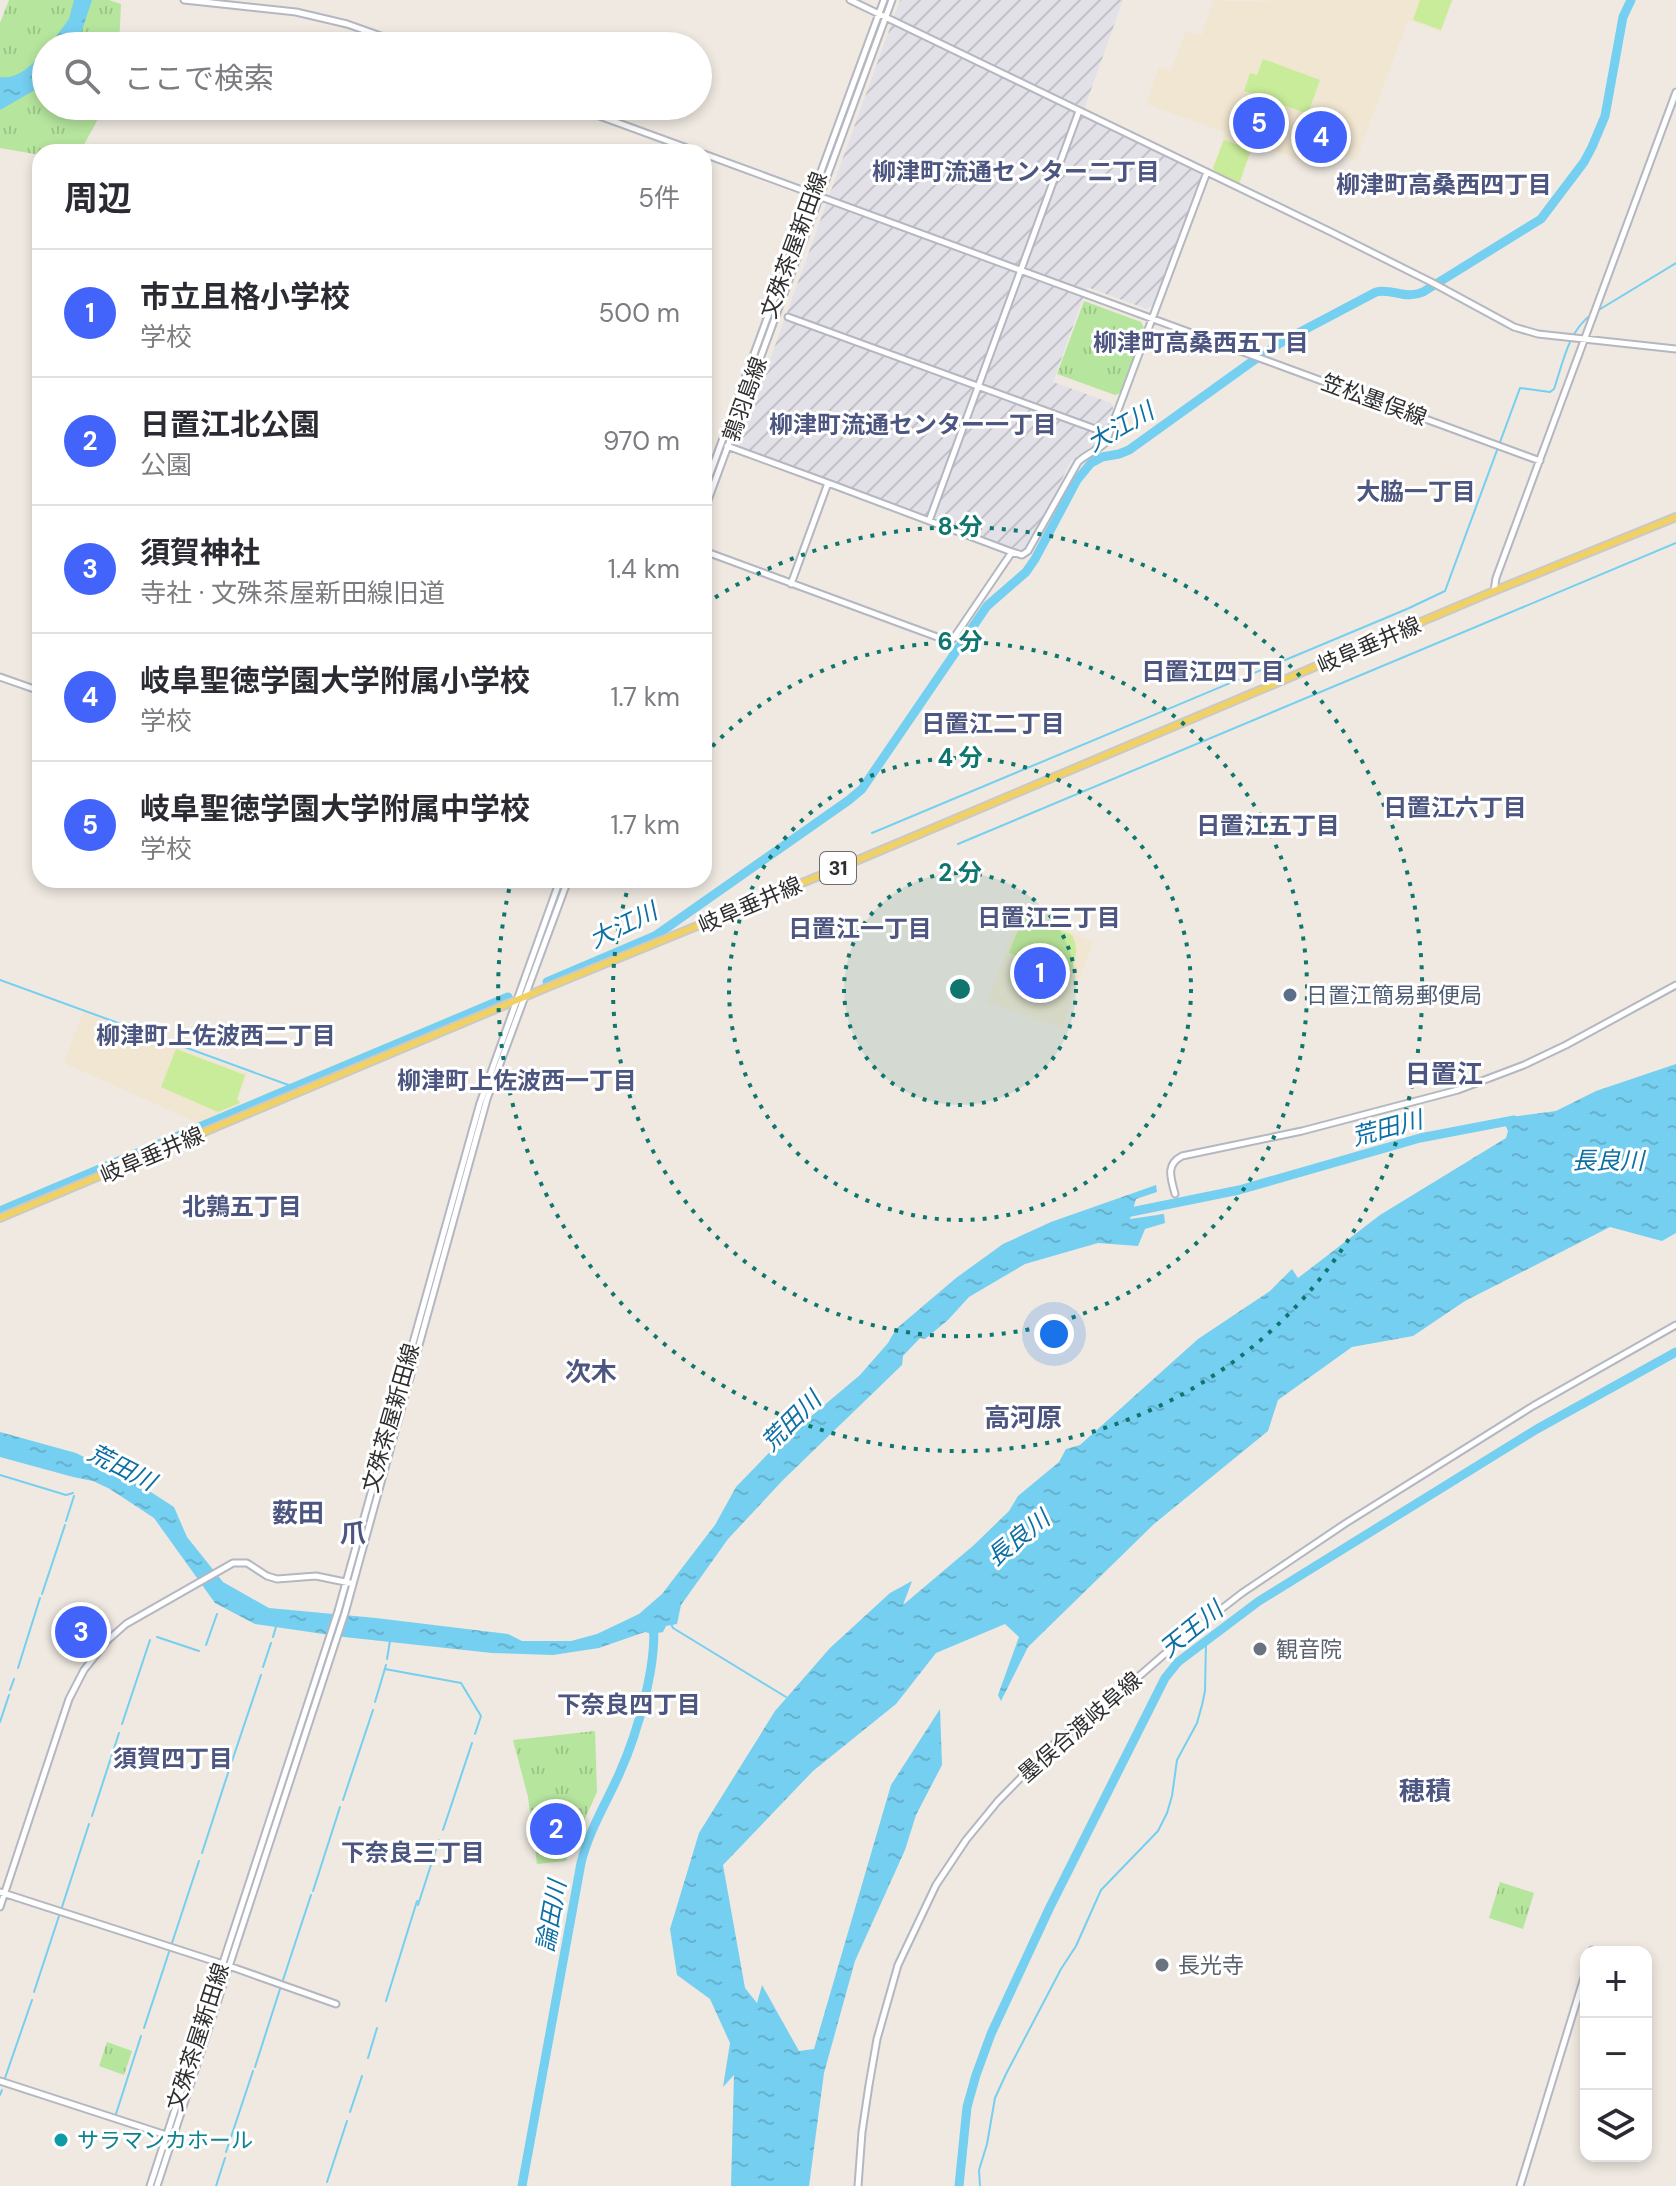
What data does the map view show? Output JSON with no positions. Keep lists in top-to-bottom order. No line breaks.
{"streets":{"main road":["文殊茶屋新田線","鶉羽島線","笠松墨俣線","岐阜垂井線","31","墨俣合渡岐阜線"]},"crossings":[["文殊茶屋新田線","鶉羽島線"],["文殊茶屋新田線","笠松墨俣線"],["文殊茶屋新田線","岐阜垂井線"],["鶉羽島線","笠松墨俣線"]],"districts":["柳津町流通センター二丁目","柳津町高桑西四丁目","柳津町高桑西五丁目","柳津町流通センター一丁目","大脇一丁目","日置江四丁目","日置江二丁目","日置江六丁目","日置江五丁目","日置江三丁目","日置江一丁目","柳津町上佐波西二丁目","日置江","柳津町上佐波西一丁目","北鶉五丁目","次木","高河原","薮田","爪","下奈良四丁目","須賀四丁目","穂積","下奈良三丁目"],"water":["大江川","荒田川","長良川","天王川","論田川"],"places":["日置江簡易郵便局","観音院","長光寺","サラマンカホール"],"page":{"search":"ここで検索","pins":["5","4","1","3","2"],"heading":["周辺","5件"],"list":[{"mark":"1","name":"市立且格小学校","note":"学校","value":"500 m"},{"mark":"2","name":"日置江北公園","note":"公園","value":"970 m"},{"mark":"3","name":"須賀神社","note":"寺社 · 文殊茶屋新田線旧道","value":"1.4 km"},{"mark":"4","name":"岐阜聖徳学園大学附属小学校","note":"学校","value":"1.7 km"},{"mark":"5","name":"岐阜聖徳学園大学附属中学校","note":"学校","value":"1.7 km"}],"map_buttons":["+","−"]},"rings":["8 分","6 分","4 分","2 分"]}
